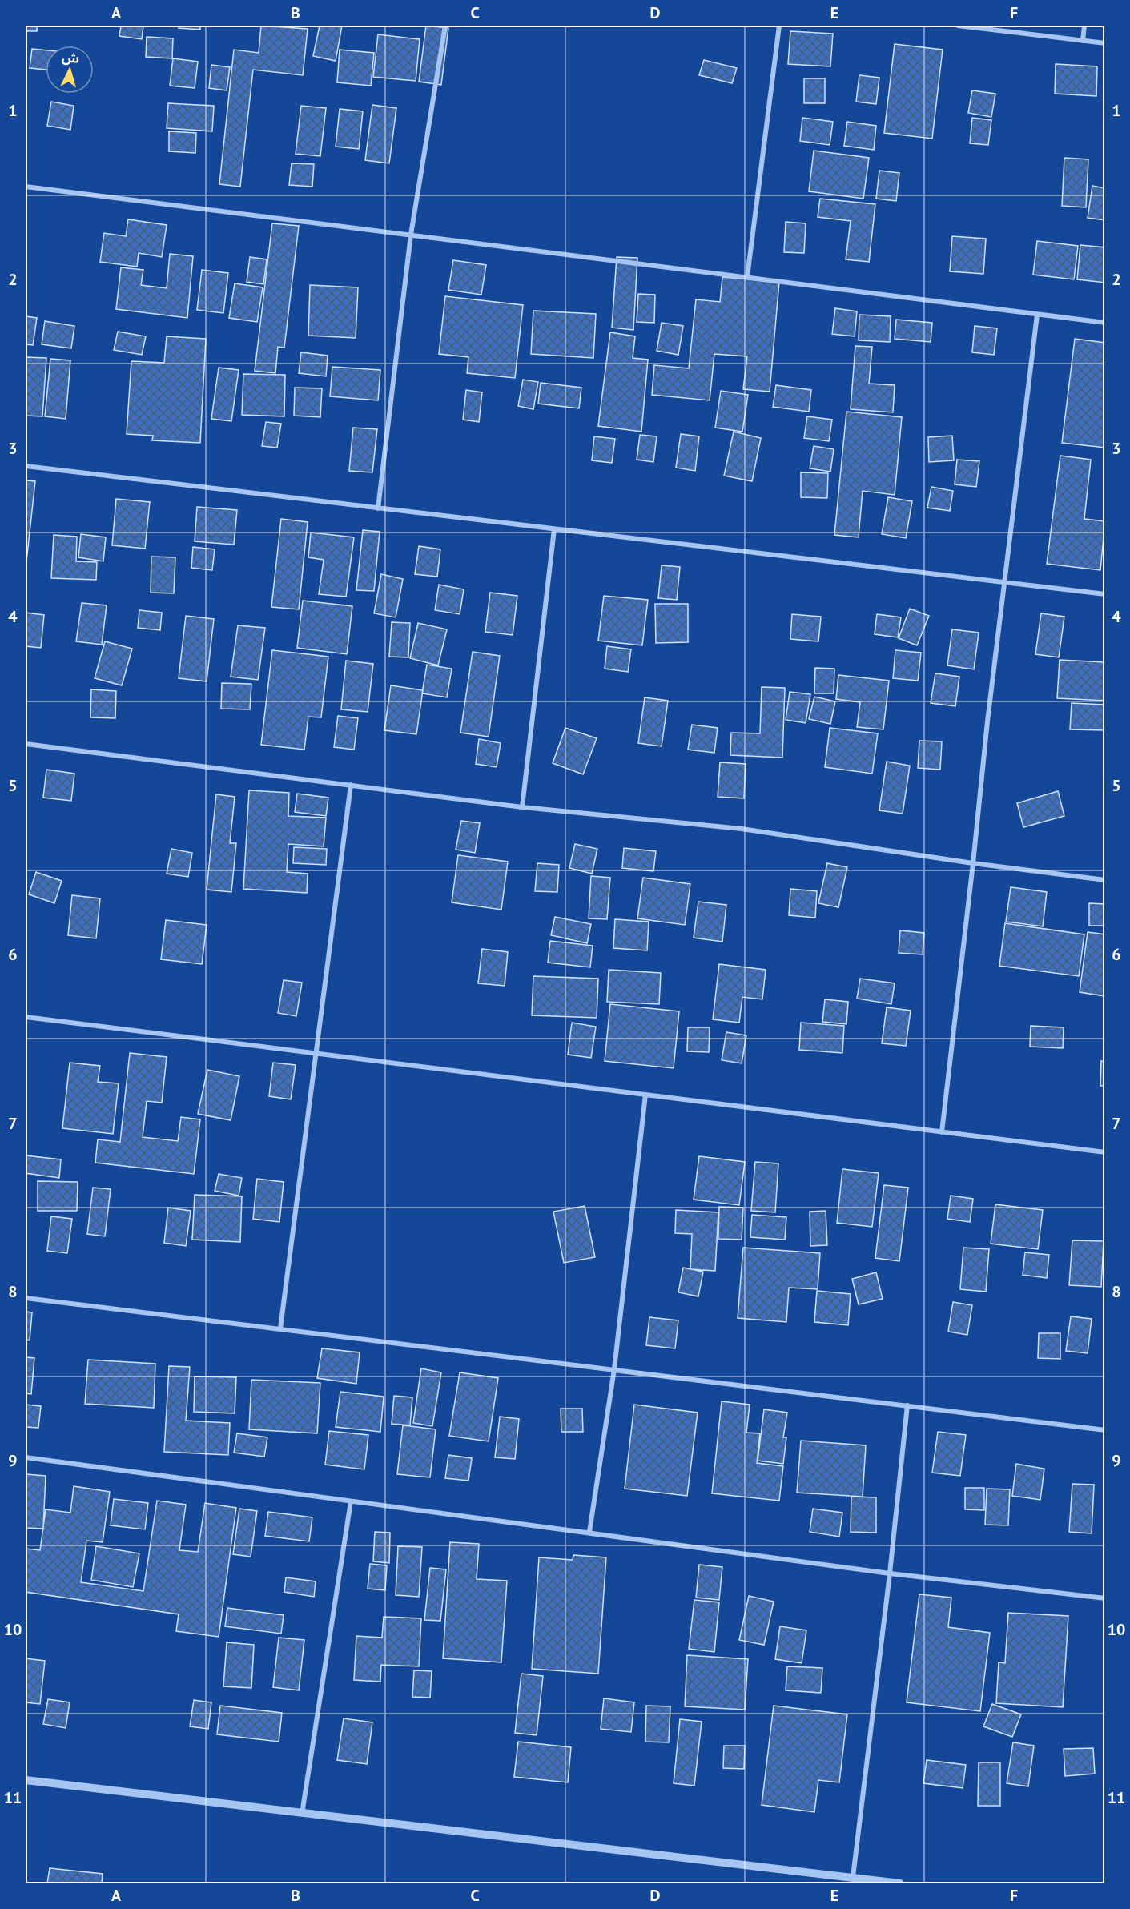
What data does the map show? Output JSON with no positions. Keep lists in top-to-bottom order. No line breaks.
{"north":"top","grid":{"columns":["A","B","C","D","E","F"],"rows":["1","2","3","4","5","6","7","8","9","10","11"]}}
